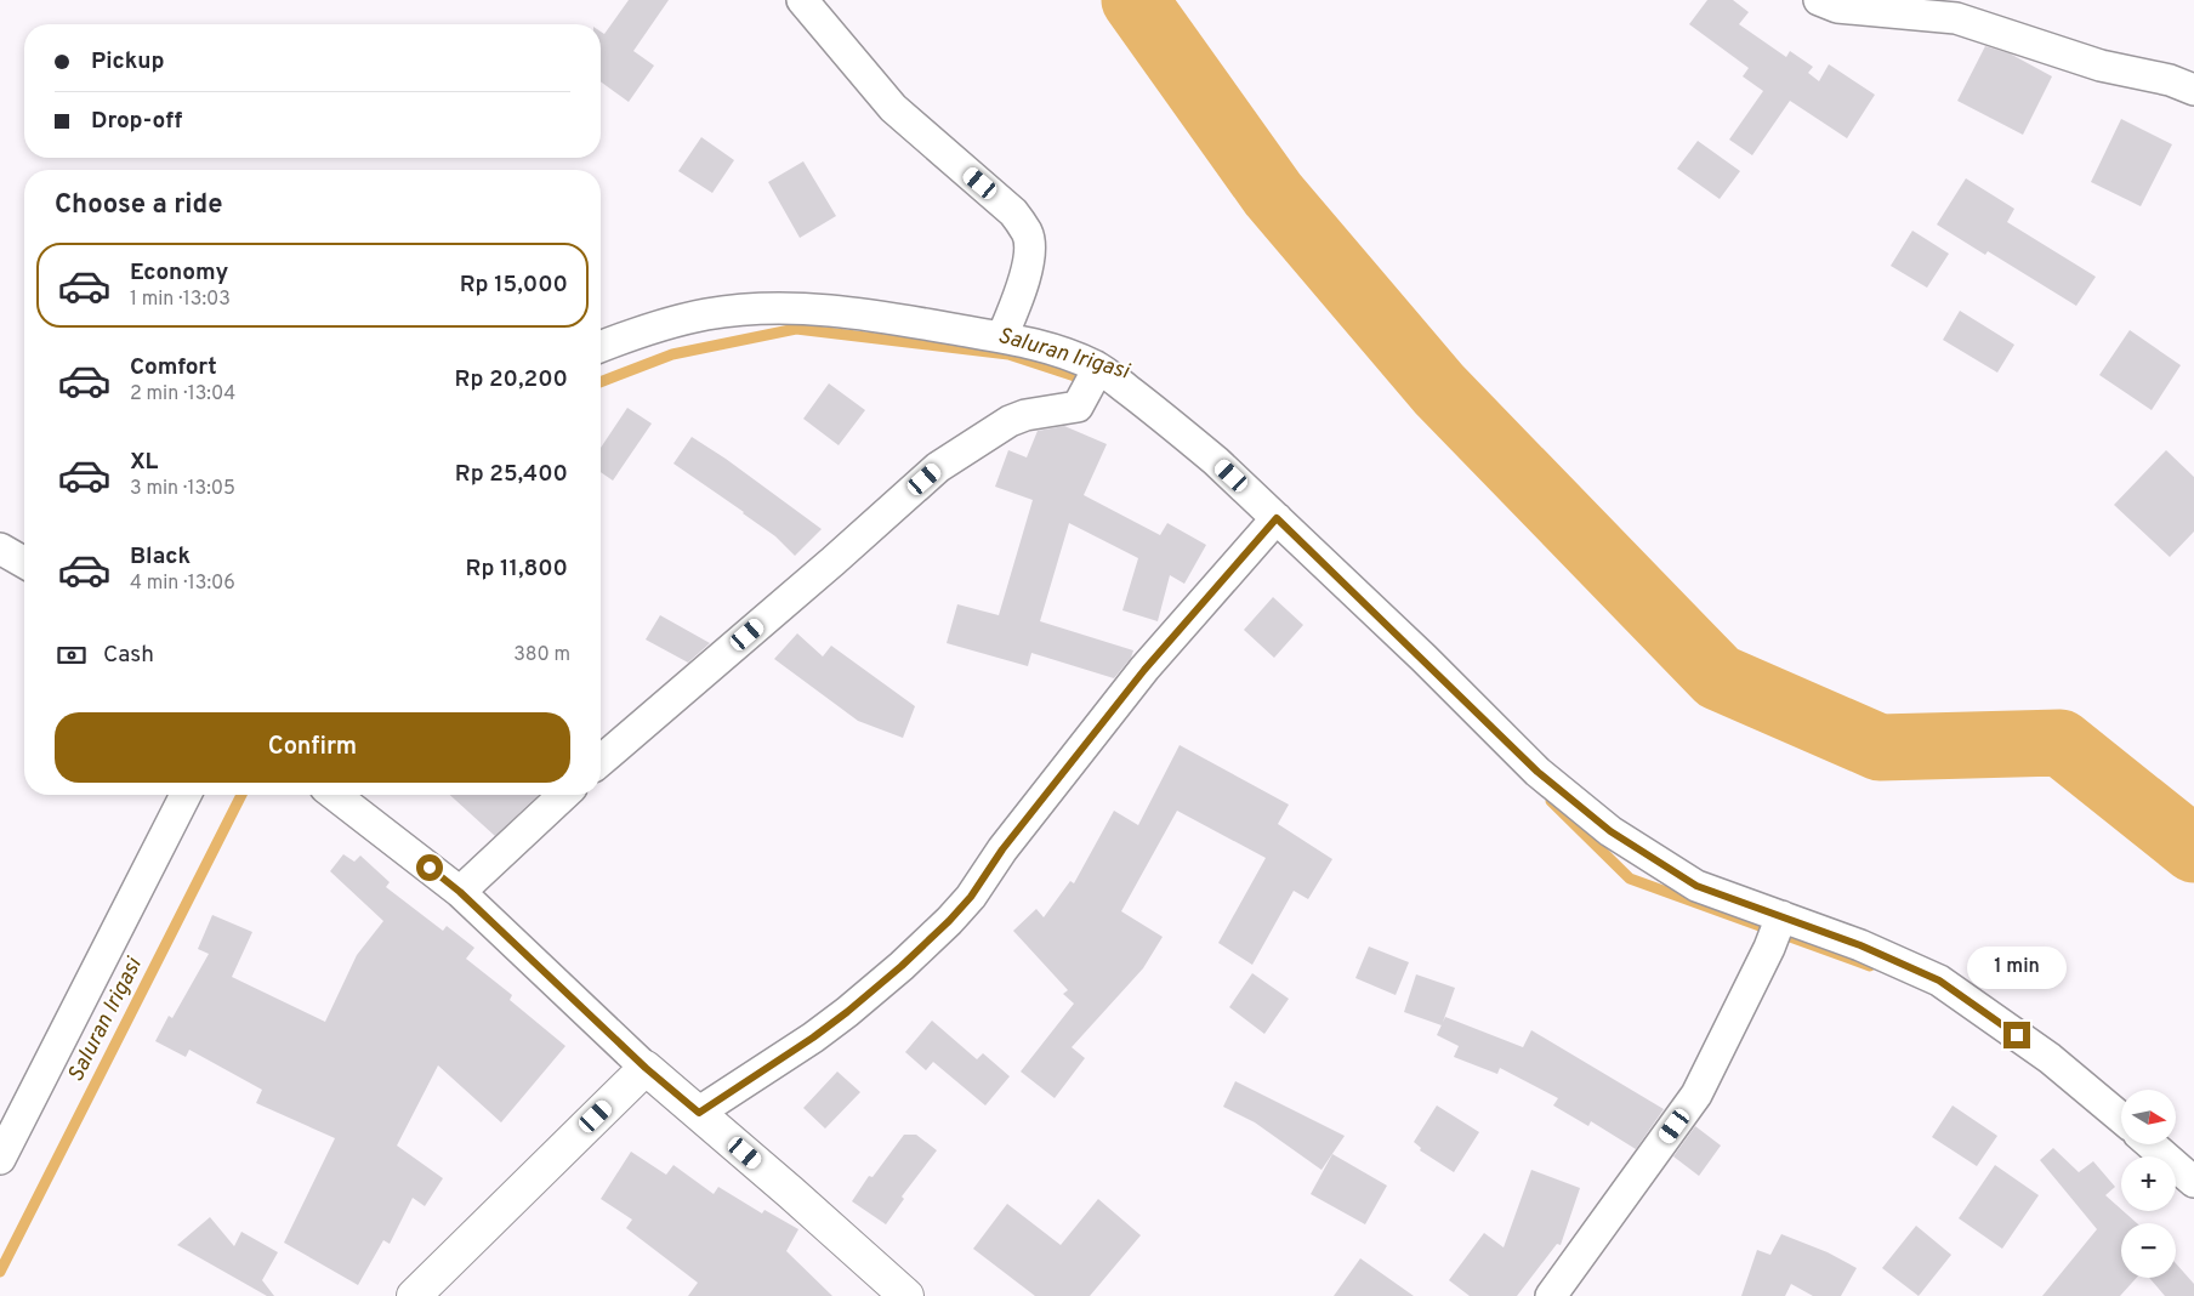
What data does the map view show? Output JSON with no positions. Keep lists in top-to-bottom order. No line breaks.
{"water":["Saluran Irigasi"],"north":"right","page":{"banner":["Pickup","Drop-off"],"heading":"Choose a ride","list":[{"name":"Economy","note":"1 min · 13:03","value":"Rp 15,000"},{"name":"Comfort","note":"2 min · 13:04","value":"Rp 20,200"},{"name":"XL","note":"3 min · 13:05","value":"Rp 25,400"},{"name":"Black","note":"4 min · 13:06","value":"Rp 11,800"}],"pay":["Cash","380 m"],"buttons":"Confirm","bubble":"1 min","map_buttons":["+","−"]}}
